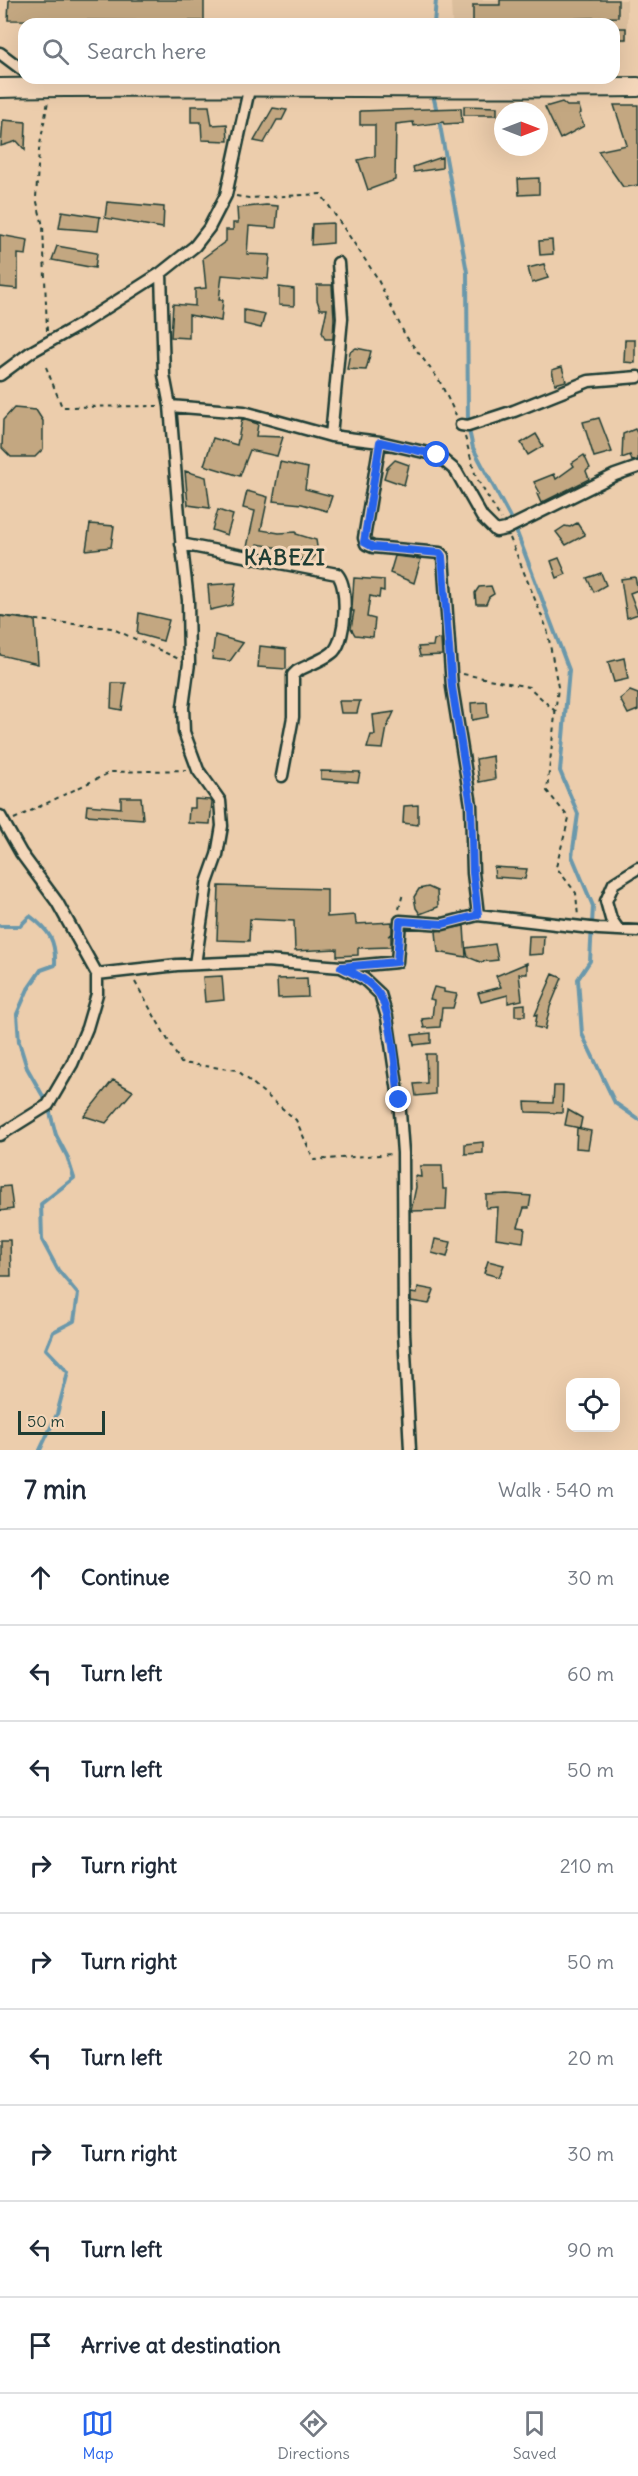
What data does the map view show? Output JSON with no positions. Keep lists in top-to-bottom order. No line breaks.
{"districts":["KABEZI"],"scale_bar":"50 m","north":"right","page":{"search":"Search here","scale":"50 m","heading":["7 min","Walk · 540 m"],"list":[["Continue","30 m"],["Turn left","60 m"],["Turn left","50 m"],["Turn right","210 m"],["Turn right","50 m"],["Turn left","20 m"],["Turn right","30 m"],["Turn left","90 m"],"Arrive at destination"],"nav":["Map","Directions","Saved"]}}
